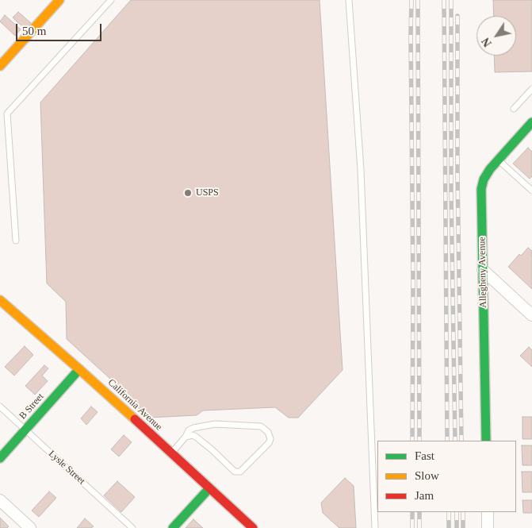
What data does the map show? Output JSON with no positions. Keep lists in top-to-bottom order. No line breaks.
{"streets":{"street":["Allegheny Avenue","California Avenue","B Street"],"lane":["Lysle Street"]},"crossings":[["California Avenue","B Street"],["B Street","Lysle Street"]],"places":["USPS"],"legend":["Fast","Slow","Jam"],"scale_bar":"50 m","north":"bottom left"}
